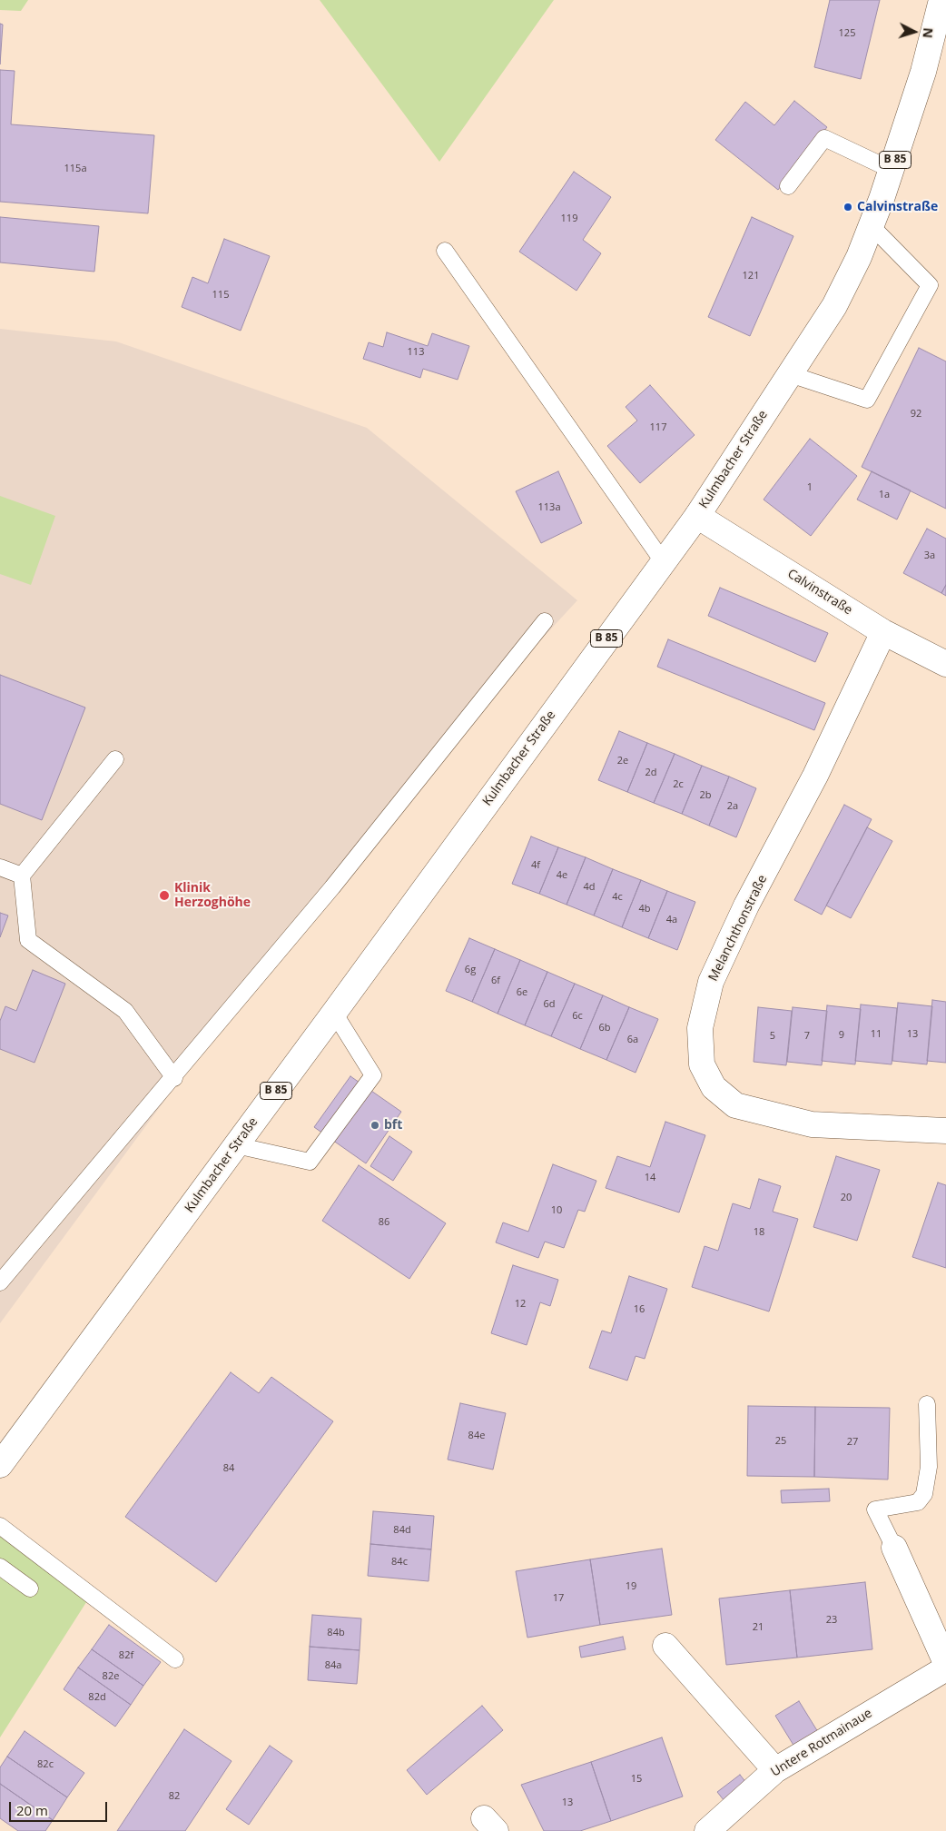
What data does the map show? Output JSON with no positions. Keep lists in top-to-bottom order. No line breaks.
{"streets":{"main road":["B 85","Kulmbacher Straße","Calvinstraße","Melanchthonstraße","Untere Rotmainaue"]},"crossings":[["Kulmbacher Straße","Calvinstraße"],["Calvinstraße","Melanchthonstraße"]],"places":["Calvinstraße","Klinik Herzoghöhe","bft"],"house_numbers":["125","115a","119","121","115","113","92","117","1","1a","113a","3a","2e","2d","2c","2b","2a","4f","4e","4d","4c","4b","4a","6g","6f","6e","6d","6c","6b","11","13","9","5","7","6a","14","20","10","86","18","12","16","84e","25","27","84","84d","84c","19","17","23","21","84b","82f","84a","82e","82d","82c","15","82","13"],"scale_bar":"20 m","north":"right"}
